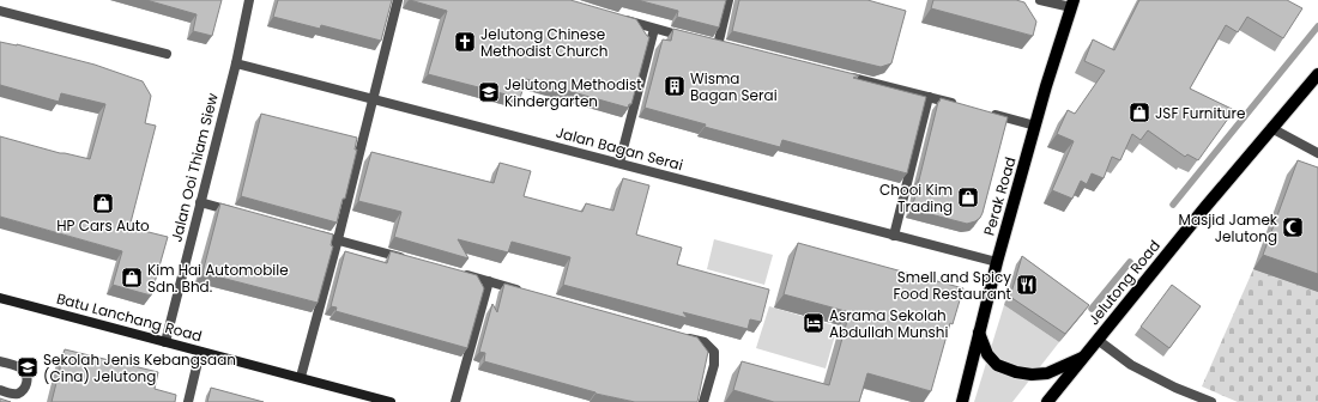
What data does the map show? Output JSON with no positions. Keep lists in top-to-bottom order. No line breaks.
{"streets":{"main road":["Perak Road","Jelutong Road","Batu Lanchang Road"],"street":["Jalan Bagan Serai","Jalan Ooi Thiam Siew"]},"crossings":[["Jalan Bagan Serai","Jalan Ooi Thiam Siew"],["Jalan Bagan Serai","Perak Road"],["Jalan Ooi Thiam Siew","Batu Lanchang Road"]],"places":{"church":["Jelutong Chinese Methodist Church"],"building":["Wisma Bagan Serai"],"school or university":["Jelutong Methodist Kindergarten","Sekolah Jenis Kebangsaan (Cina) Jelutong"],"shop":["JSF Furniture","Chooi Kim Trading","HP Cars Auto","Kim Hai Automobile Sdn. Bhd."],"mosque":["Masjid Jamek Jelutong"],"restaurant":["Smell and Spicy Food Restaurant"],"hotel":["Asrama Sekolah Abdullah Munshi"]}}
